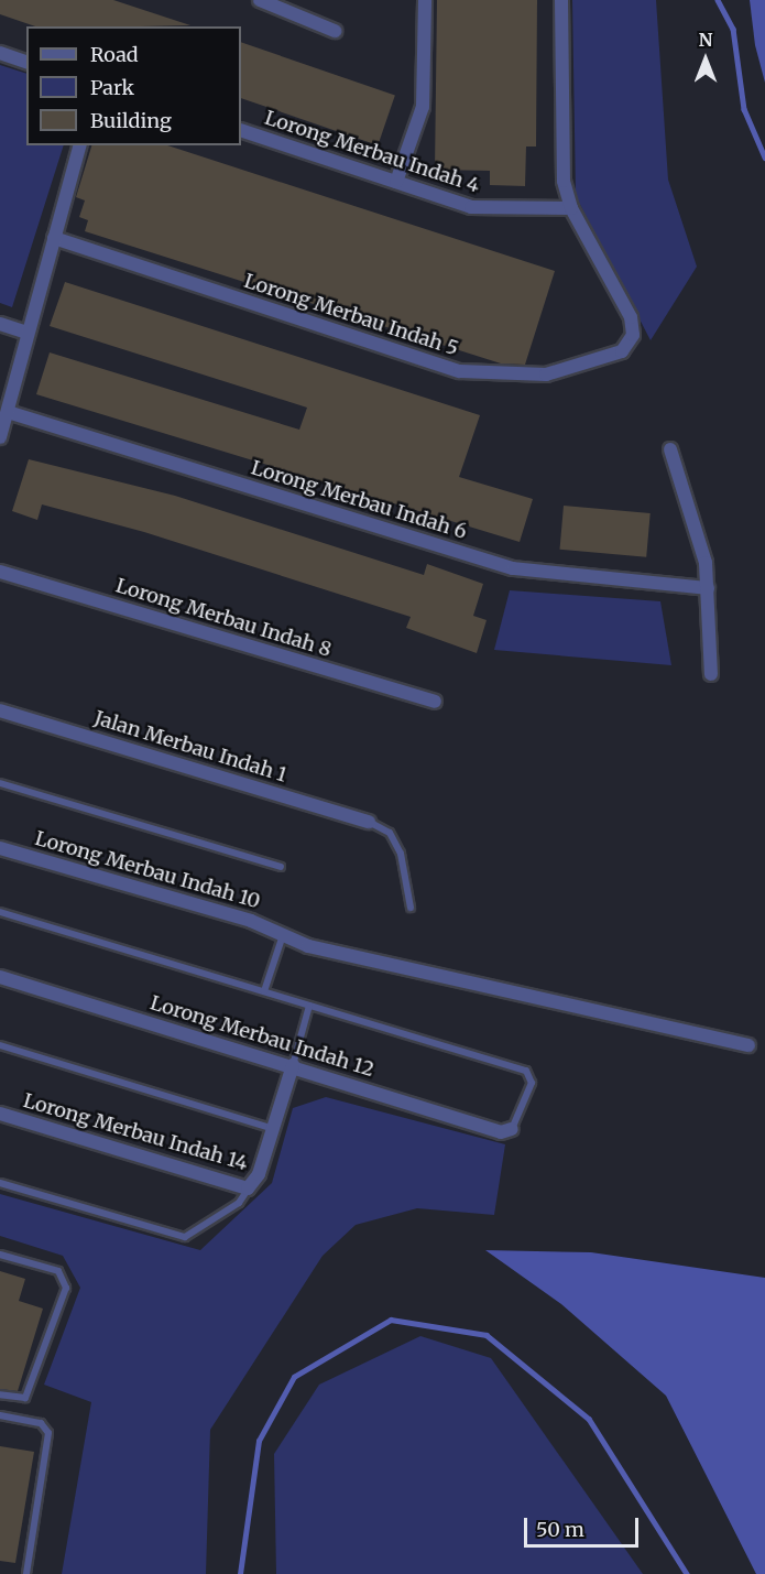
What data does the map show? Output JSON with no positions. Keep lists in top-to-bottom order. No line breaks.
{"streets":{"street":["Lorong Merbau Indah 4","Lorong Merbau Indah 5","Lorong Merbau Indah 6","Lorong Merbau Indah 8","Jalan Merbau Indah 1","Lorong Merbau Indah 10","Lorong Merbau Indah 12","Lorong Merbau Indah 14"]},"crossings":[["Lorong Merbau Indah 4","Lorong Merbau Indah 5"],["Lorong Merbau Indah 12","Lorong Merbau Indah 14"]],"legend":["Road","Park","Building"],"scale_bar":"50 m","north":"top"}
